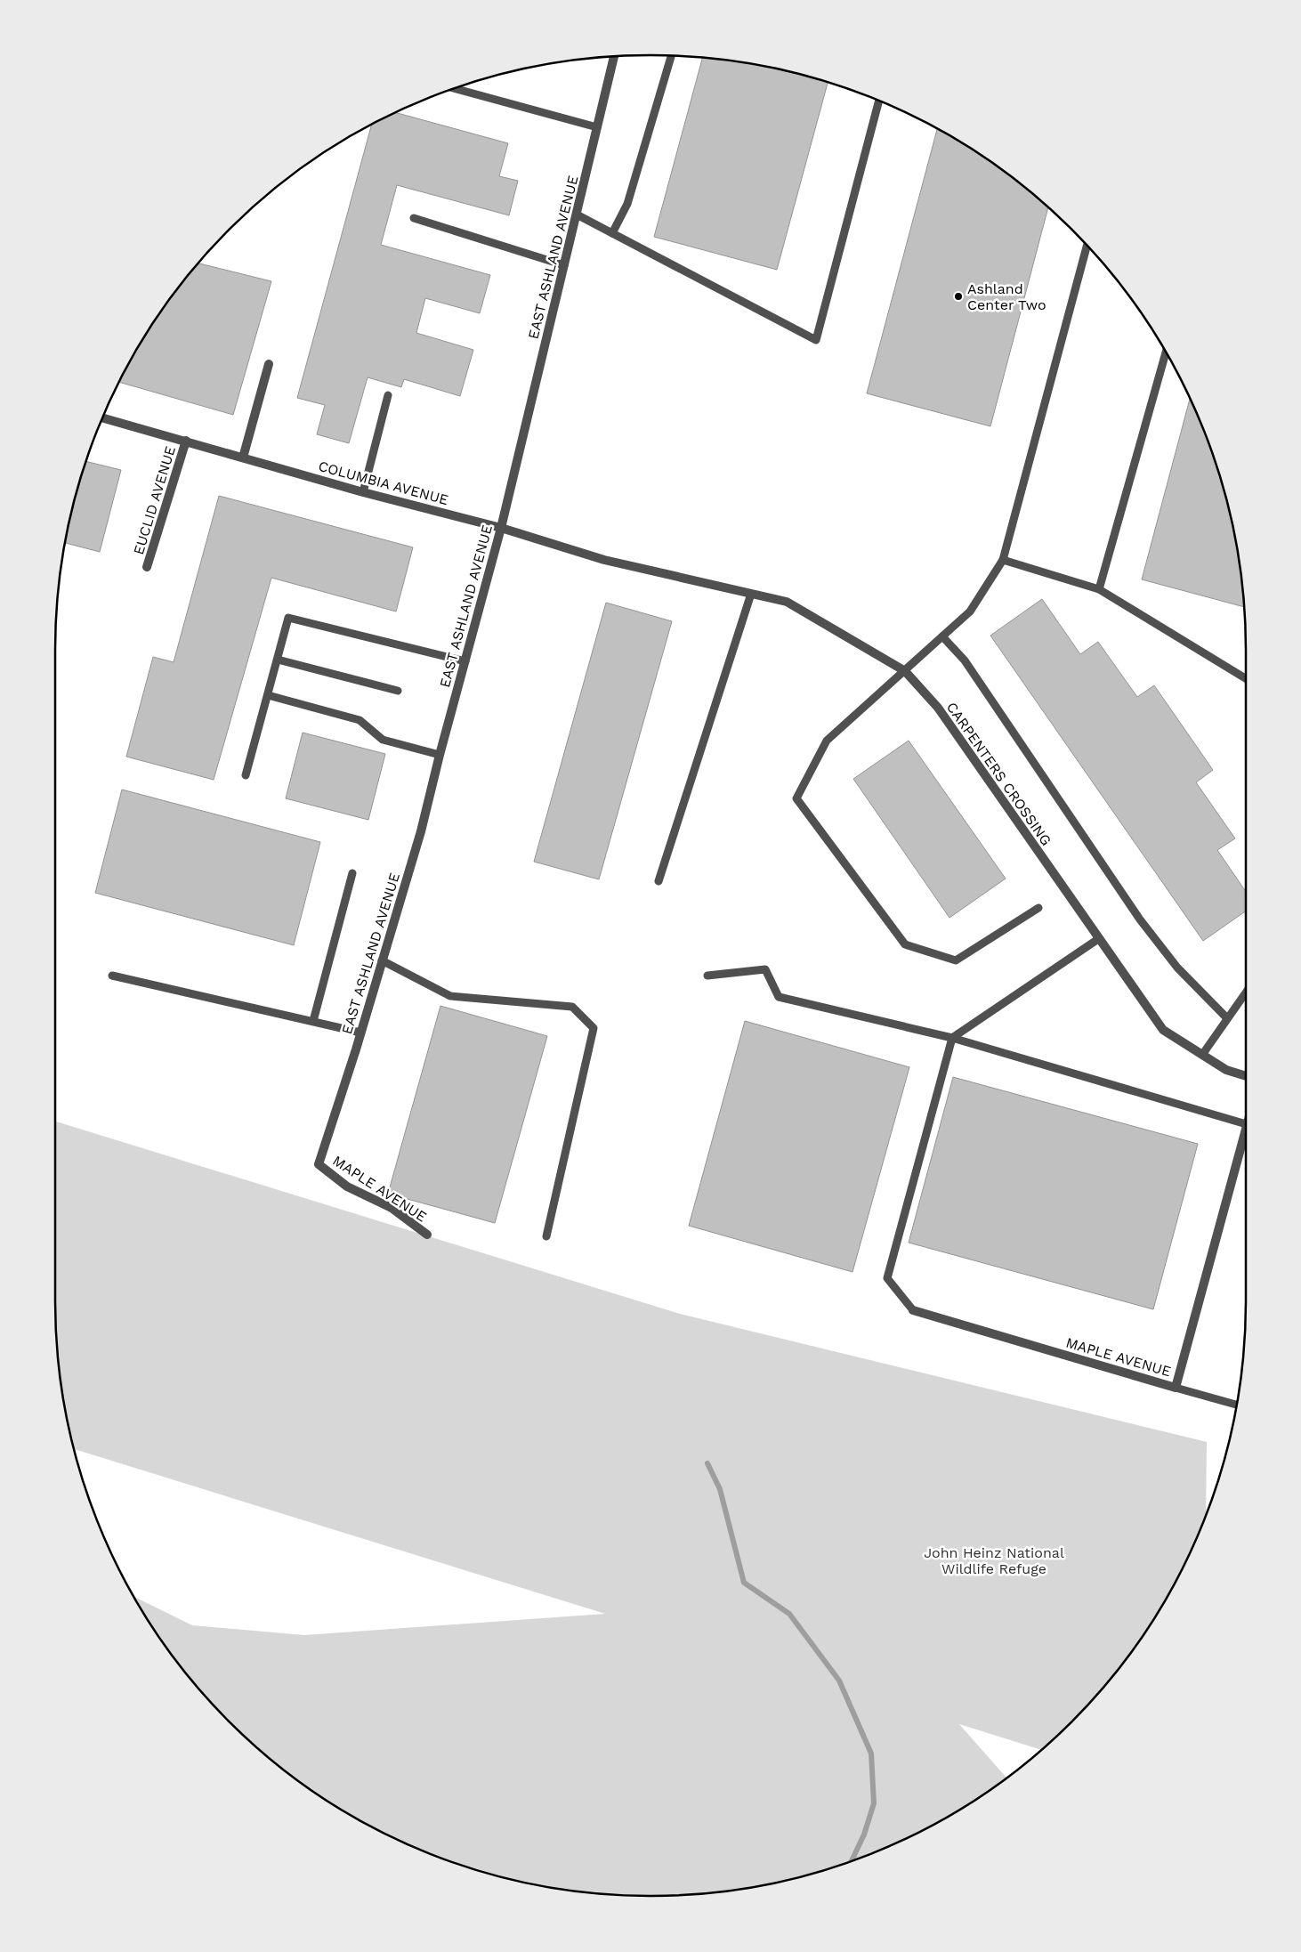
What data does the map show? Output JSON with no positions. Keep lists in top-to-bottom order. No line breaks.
{"streets":{"street":["EAST ASHLAND AVENUE","COLUMBIA AVENUE","EUCLID AVENUE","CARPENTERS CROSSING","MAPLE AVENUE"]},"crossings":[["EAST ASHLAND AVENUE","COLUMBIA AVENUE"],["EAST ASHLAND AVENUE","MAPLE AVENUE"],["COLUMBIA AVENUE","EUCLID AVENUE"],["COLUMBIA AVENUE","CARPENTERS CROSSING"]],"parks":["John Heinz National Wildlife Refuge"],"places":["Ashland Center Two"]}
